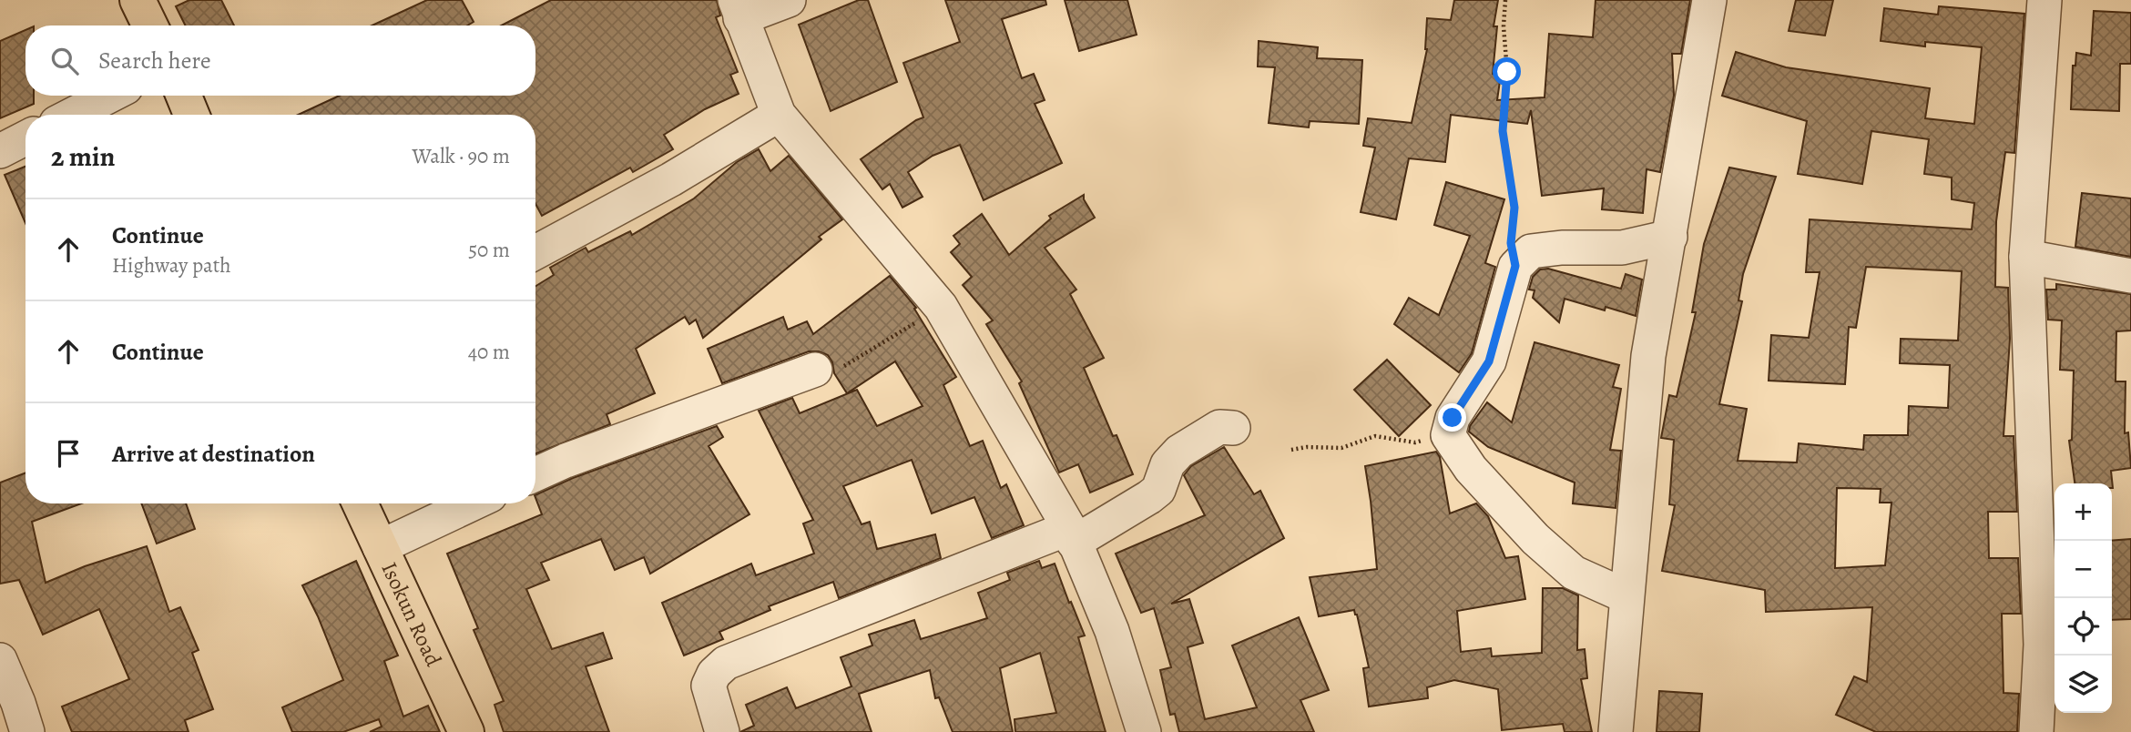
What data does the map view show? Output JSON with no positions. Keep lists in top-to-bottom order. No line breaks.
{"streets":{"main road":["Isokun Road"]},"page":{"search":"Search here","heading":["2 min","Walk · 90 m"],"list":[["Continue","Highway path","50 m"],["Continue","40 m"],"Arrive at destination"],"map_buttons":["+","−"]}}
